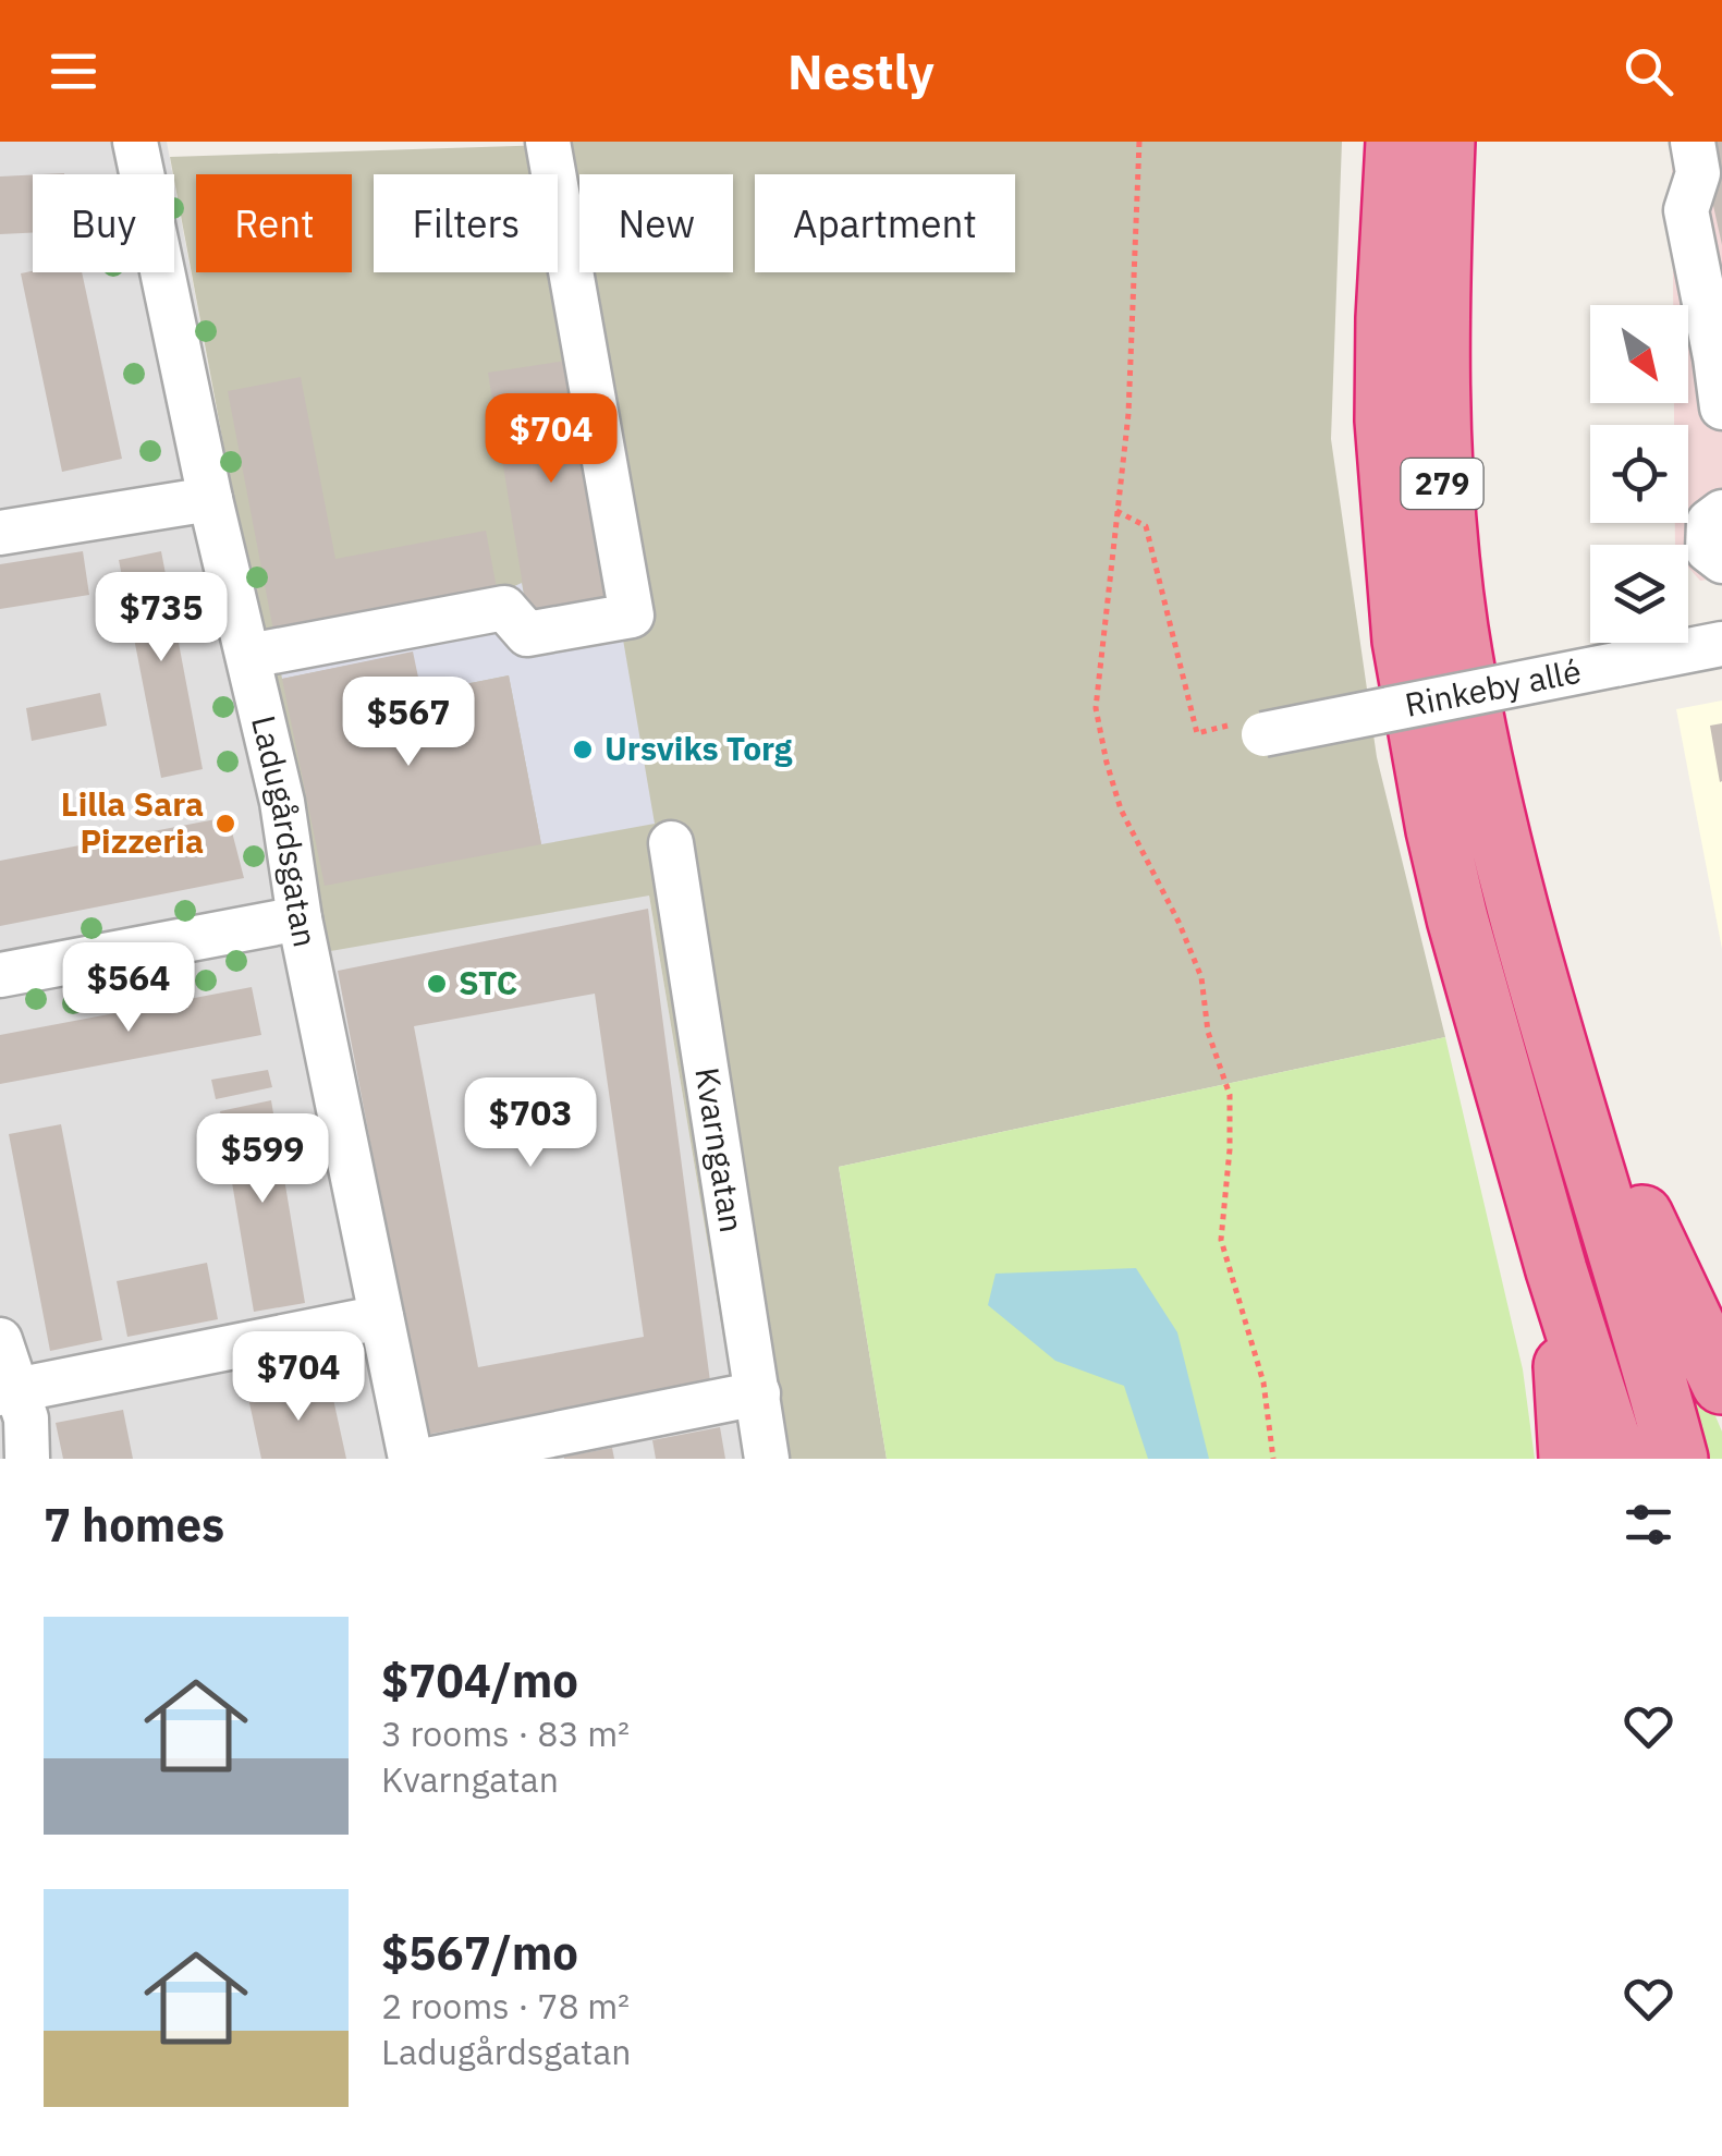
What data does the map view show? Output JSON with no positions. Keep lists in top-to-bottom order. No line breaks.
{"streets":{"highway":["279"],"street":["Rinkeby allé","Ladugårdsgatan","Kvarngatan"]},"places":["Ursviks Torg","Lilla Sara Pizzeria","STC"],"north":"bottom right","page":{"header":"Nestly","chip":["Buy","Rent","Filters","New","Apartment"],"price":["$704","$735","$567","$564","$703","$599","$704"],"heading":"7 homes","list":[{"name":"$704/mo","note":"3 rooms · 83 m² · Kvarngatan"},{"name":"$567/mo","note":"2 rooms · 78 m² · Ladugårdsgatan"}]}}
